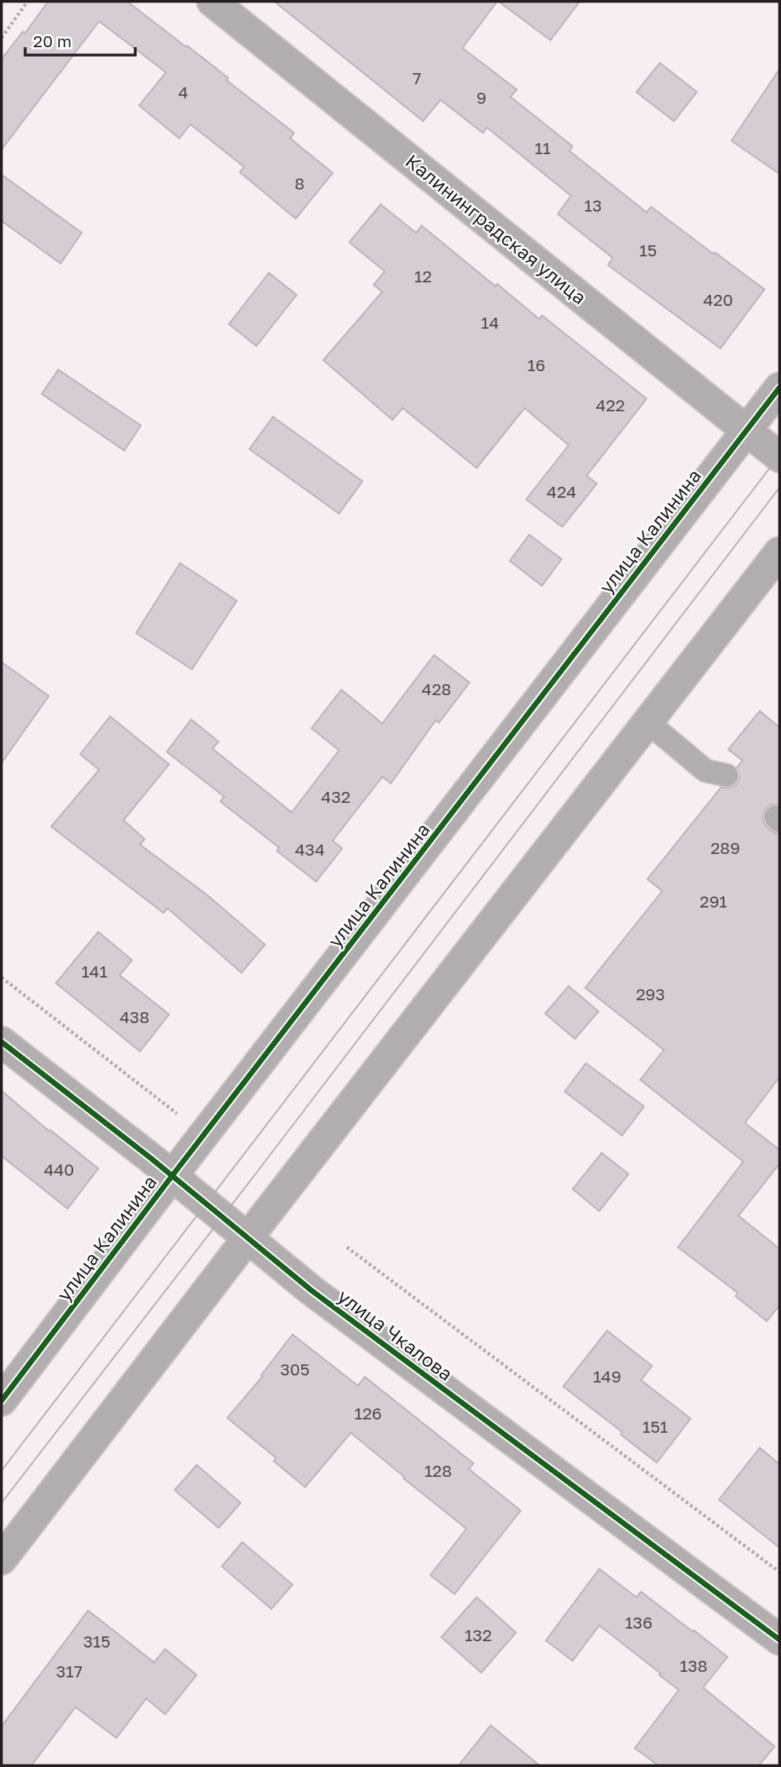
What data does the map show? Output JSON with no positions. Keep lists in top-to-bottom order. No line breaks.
{"streets":{"street":["Калининградская улица","улица Калинина","улица Чкалова"]},"crossings":[["Калининградская улица","улица Калинина"],["улица Калинина","улица Чкалова"]],"house_numbers":["7","4","9","11","8","13","15","12","420","14","16","422","424","428","432","289","434","291","141","293","438","440","305","149","126","151","128","136","132","315","138","317"],"scale_bar":"20 m"}
